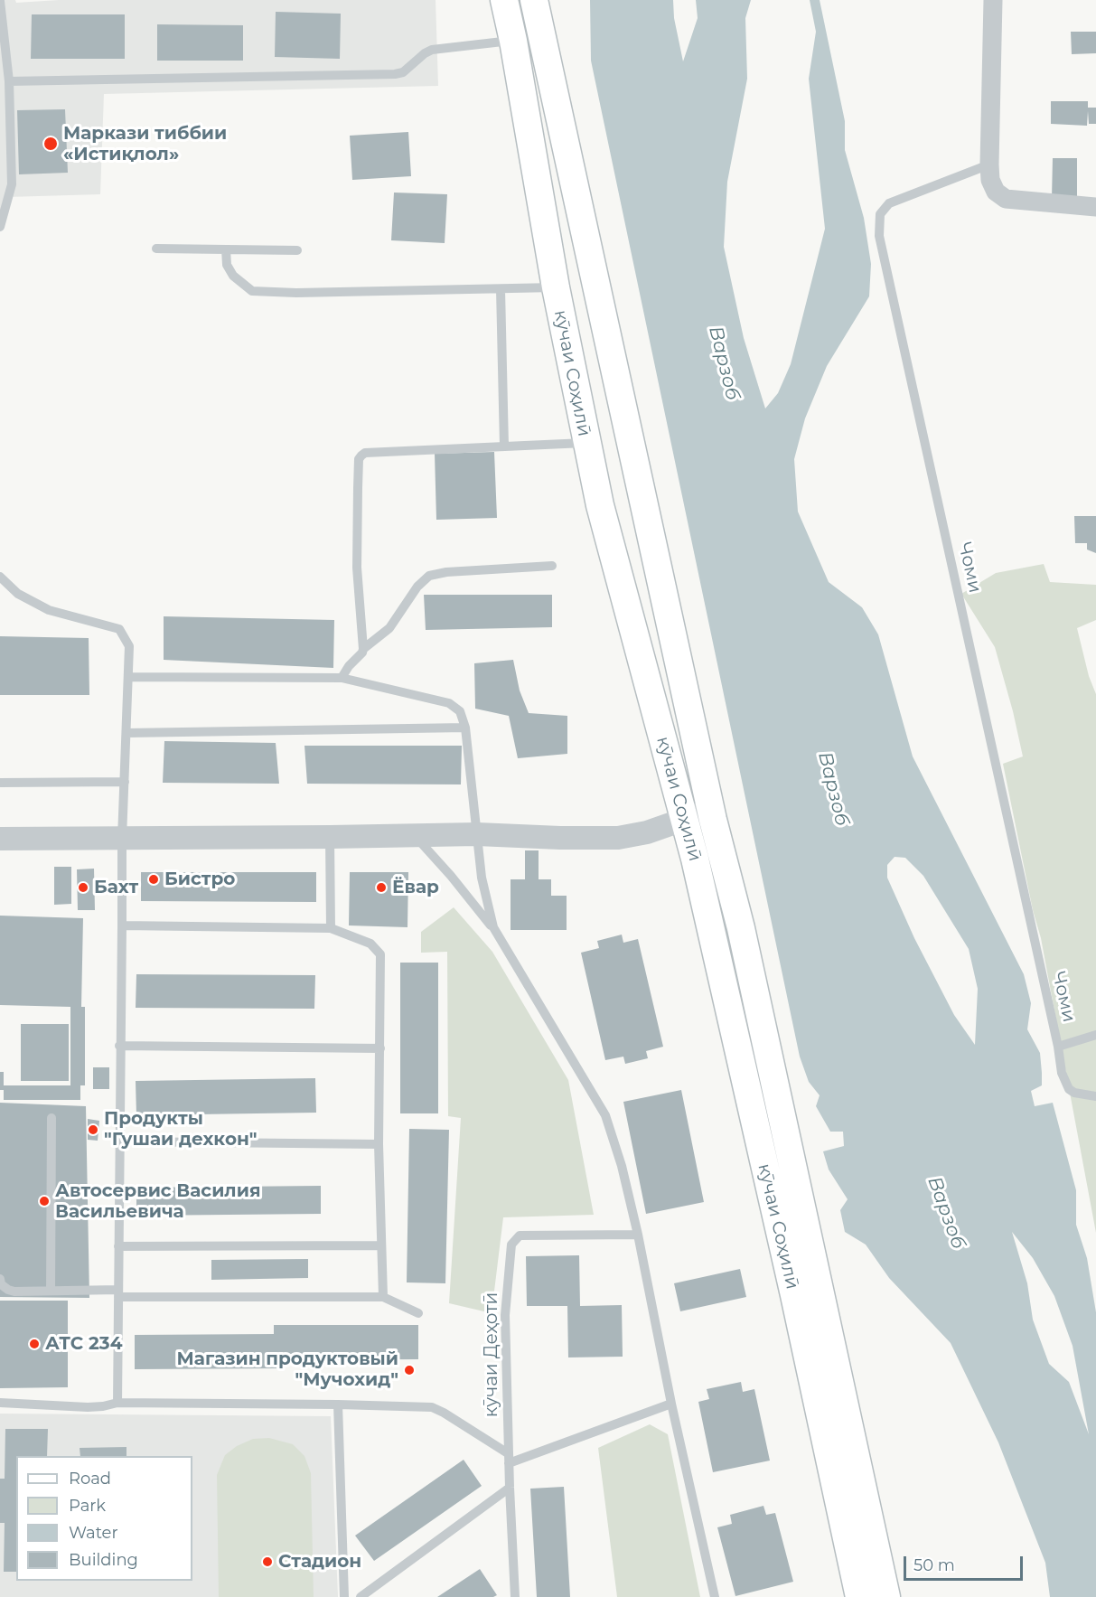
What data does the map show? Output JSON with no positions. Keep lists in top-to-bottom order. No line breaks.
{"streets":{"main road":["кӯчаи Соҳилӣ"],"lane":["Чоми","кӯчаи Деҳотӣ"]},"water":["Варзоб"],"places":["Маркази тиббии «Истиқлол»","Бистро","Бахт","Ёвар","Продукты \"Гушаи дехкон\"","Автосервис Василия Васильевича","АТС 234","Магазин продуктовый \"Мучохид\"","Стадион"],"legend":["Road","Park","Water","Building"],"scale_bar":"50 m"}
